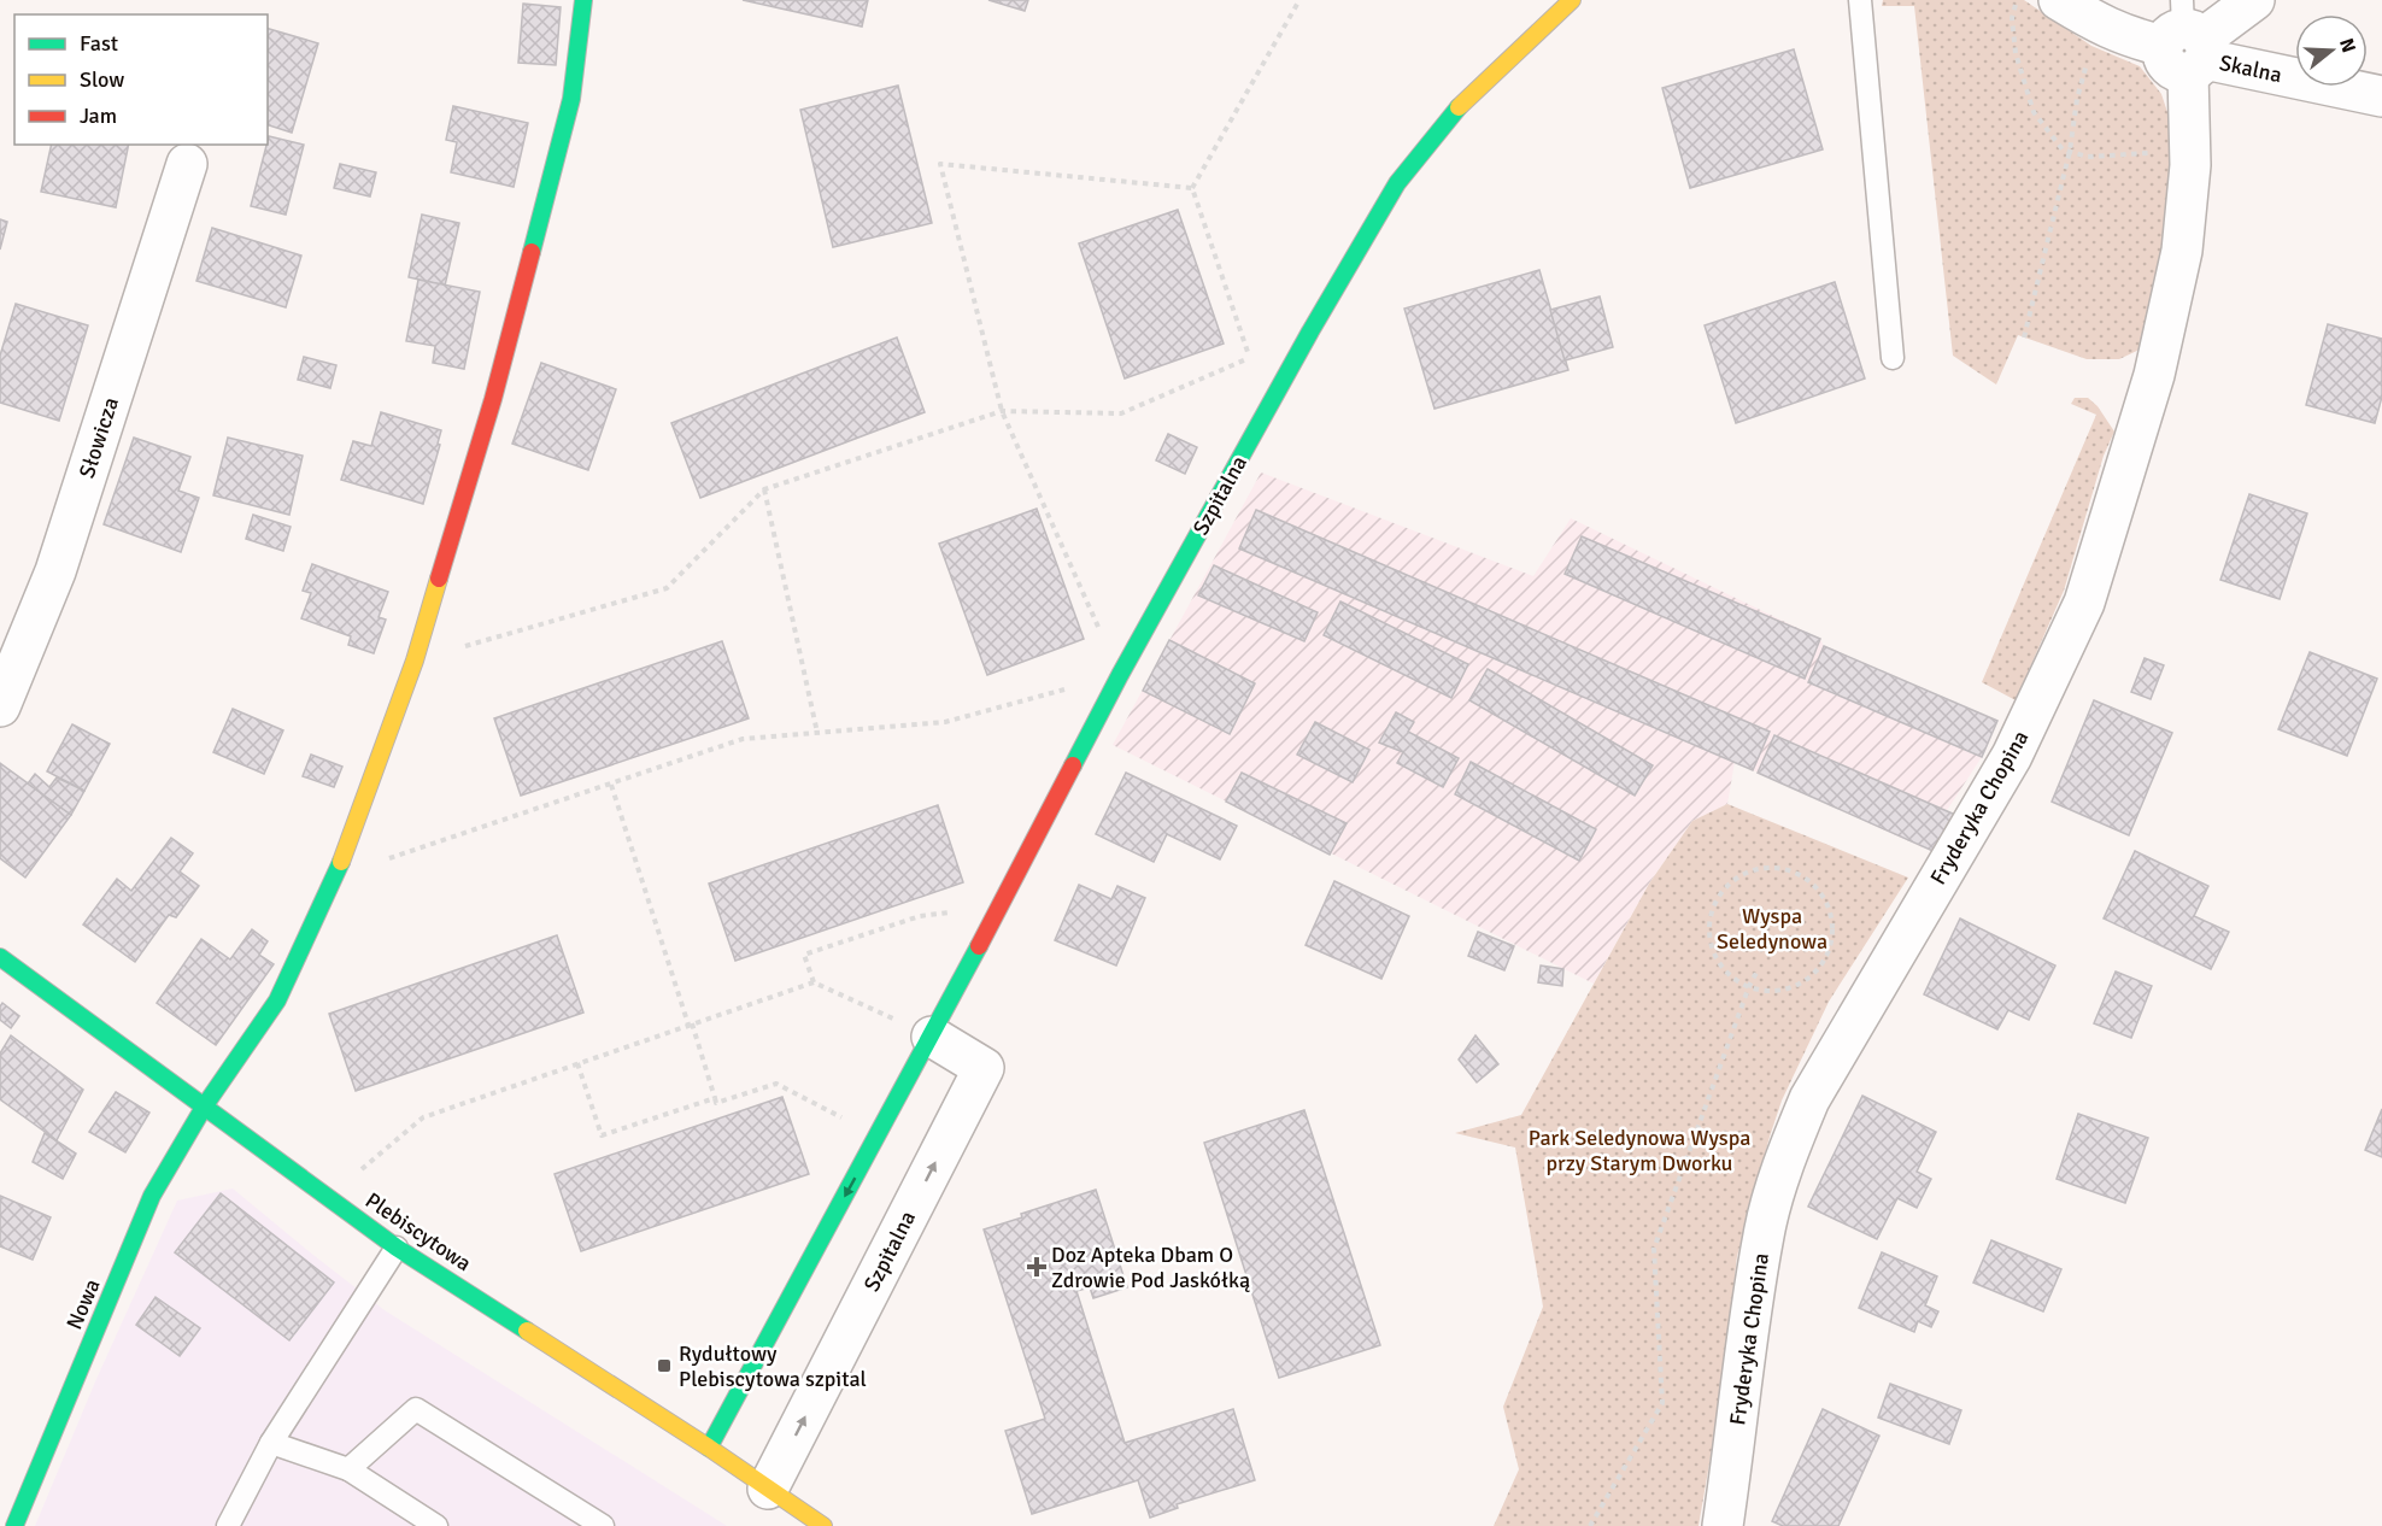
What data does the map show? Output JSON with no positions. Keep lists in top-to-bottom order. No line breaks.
{"streets":{"street":["Skalna","Słowicza","Szpitalna","Fryderyka Chopina","Plebiscytowa","Nowa"]},"crossings":[["Skalna","Fryderyka Chopina"],["Szpitalna","Plebiscytowa"],["Plebiscytowa","Nowa"]],"parks":["Wyspa Seledynowa","Park Seledynowa Wyspa przy Starym Dworku"],"places":{"health":["Doz Apteka Dbam O Zdrowie Pod Jaskółką"],"transit":["Rydułtowy Plebiscytowa szpital"]},"legend":["Fast","Slow","Jam"],"north":"right"}
